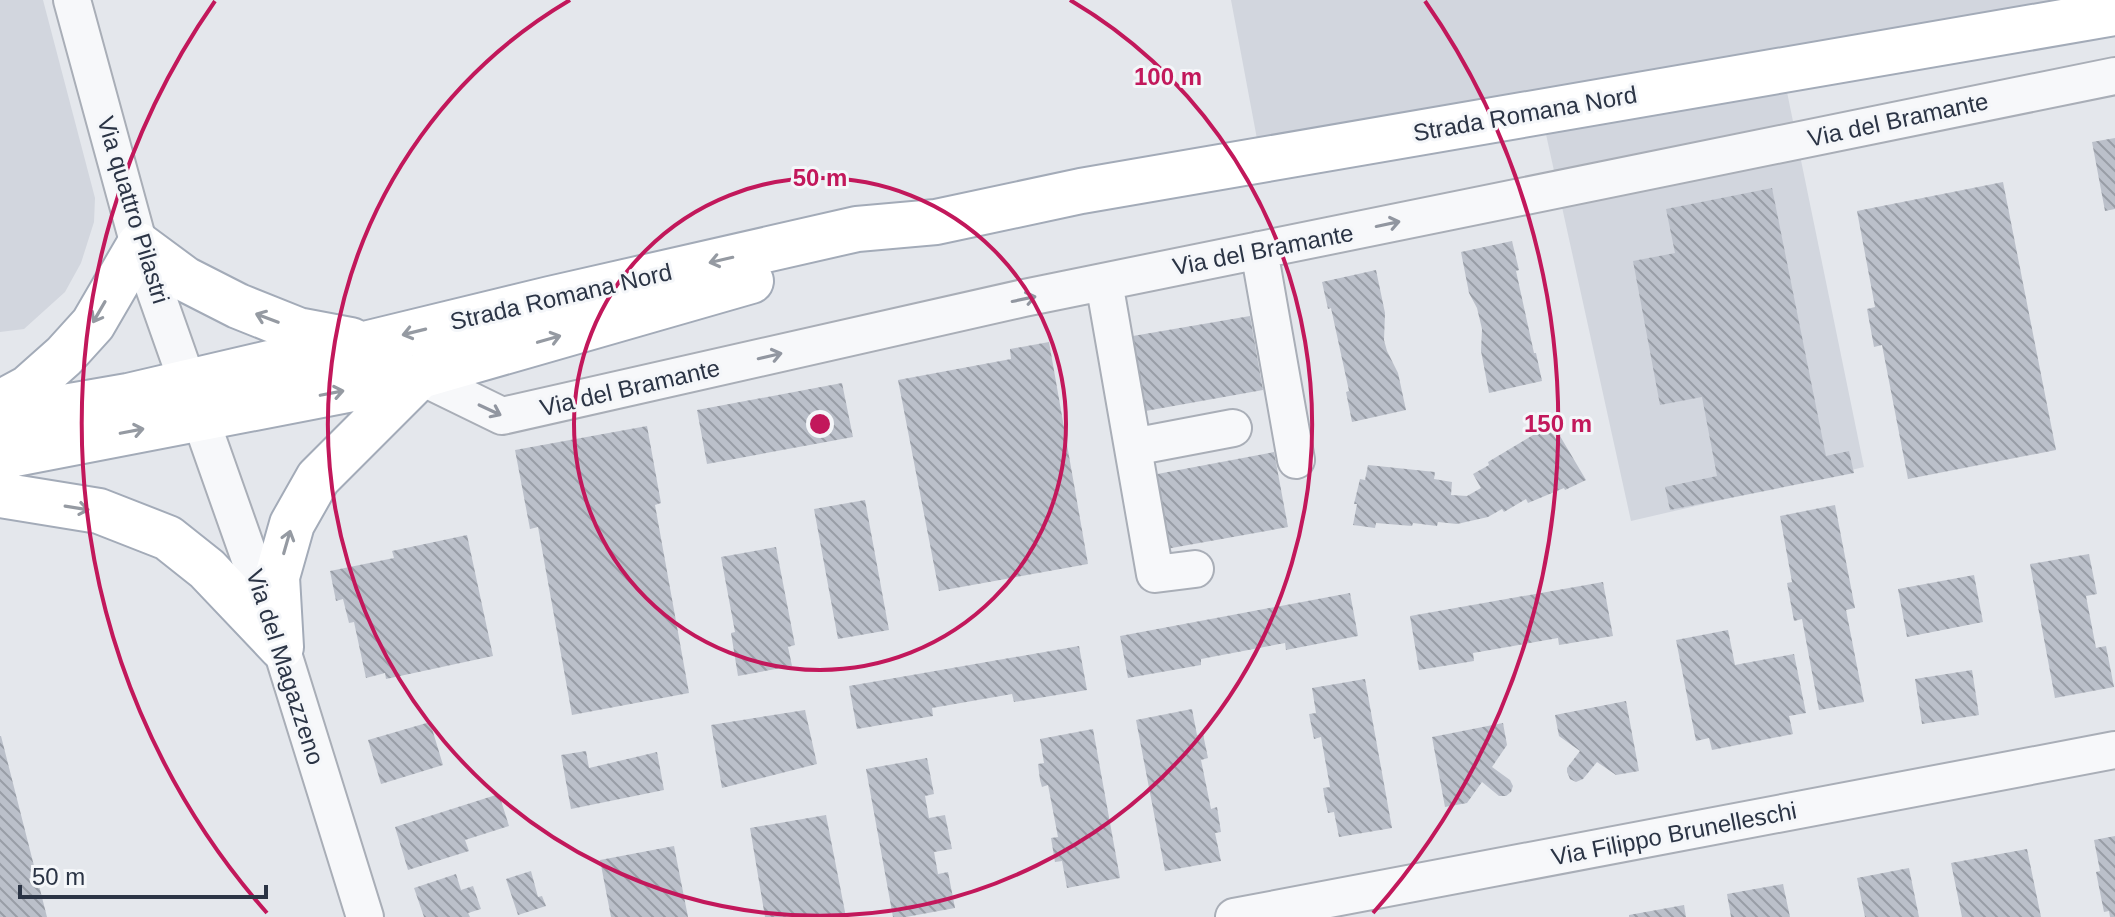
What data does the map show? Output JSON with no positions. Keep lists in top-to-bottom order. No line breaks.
{"streets":{"main road":["Strada Romana Nord"],"street":["Via del Bramante","Via quattro Pilastri","Via del Magazzeno","Via Filippo Brunelleschi"]},"crossings":[["Strada Romana Nord","Via del Bramante"],["Strada Romana Nord","Via quattro Pilastri"],["Strada Romana Nord","Via del Magazzeno"],["Via quattro Pilastri","Via del Magazzeno"]],"one_way":["Via del Bramante"],"scale_bar":"50 m","rings":["100 m","50 m","150 m"]}
